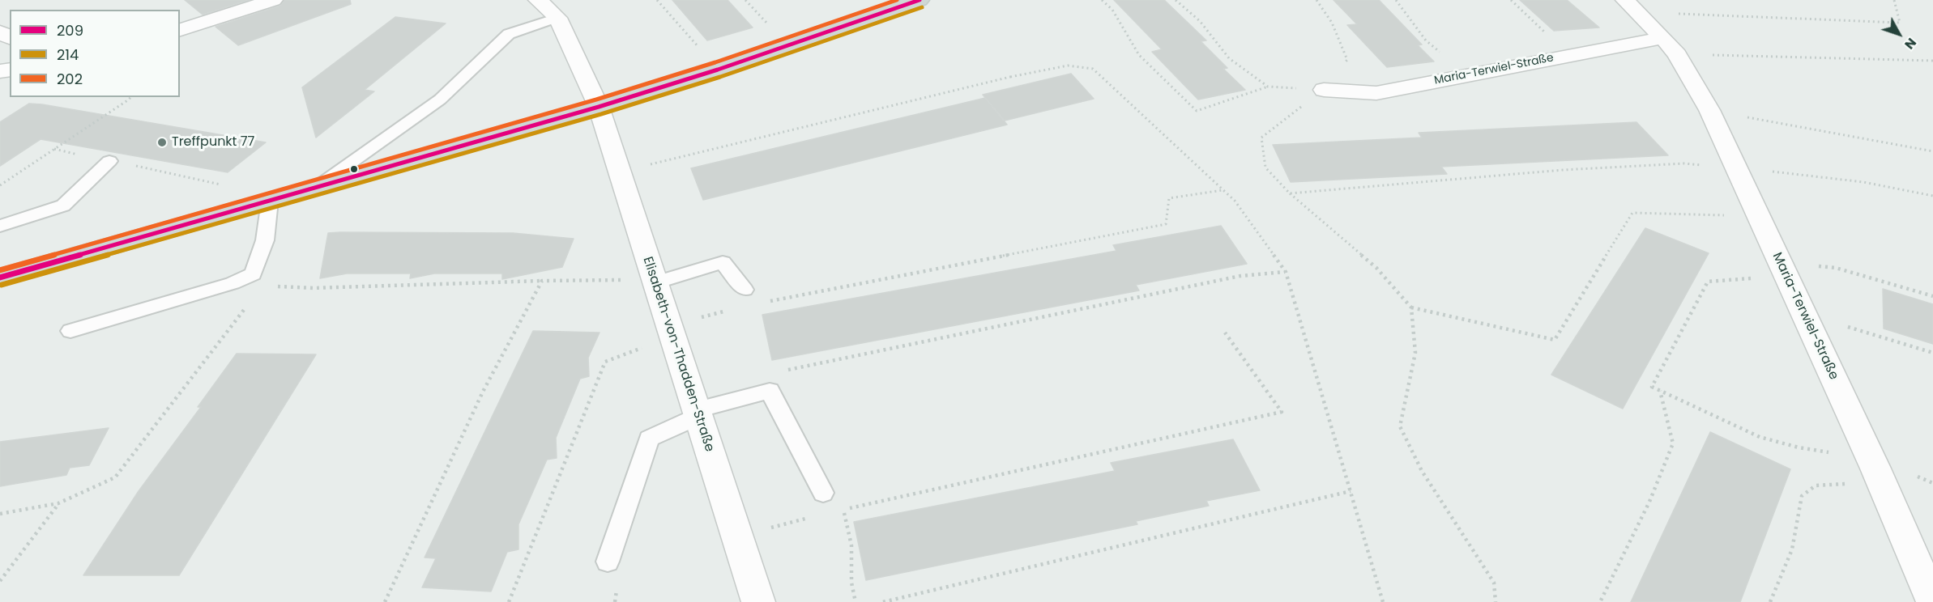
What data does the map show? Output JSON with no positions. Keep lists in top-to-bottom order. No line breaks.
{"streets":{"street":["Maria-Terwiel-Straße","Elisabeth-von-Thadden-Straße"]},"places":["Treffpunkt 77"],"lines":["transit line 209","transit line 202","transit line 214"],"legend":["209","214","202"],"north":"bottom right"}
